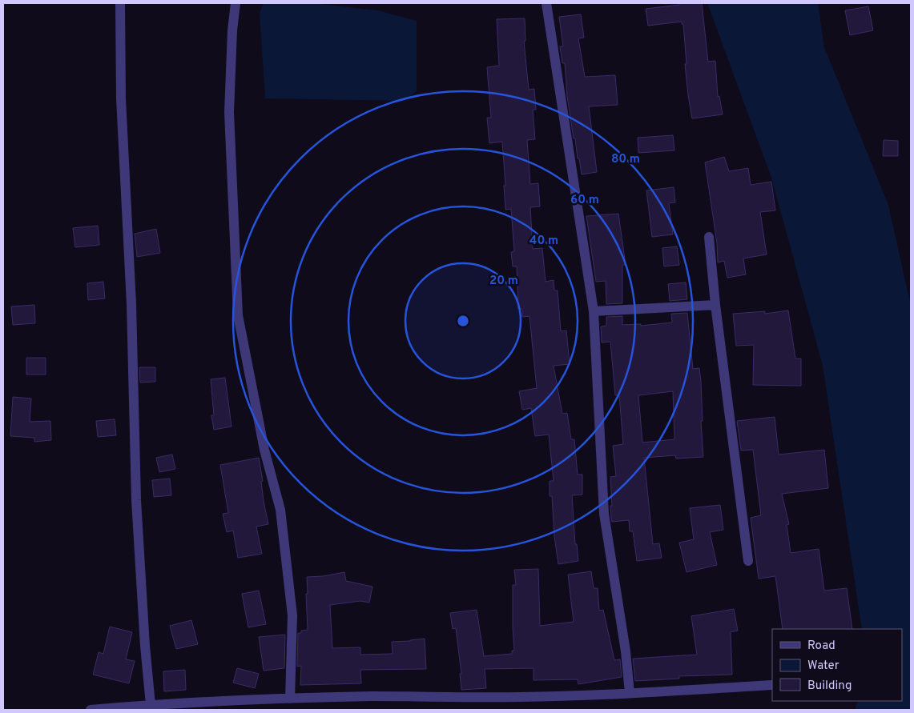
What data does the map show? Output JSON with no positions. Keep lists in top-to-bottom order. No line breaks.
{"legend":["Road","Water","Building"],"rings":["80 m","60 m","40 m","20 m"]}
